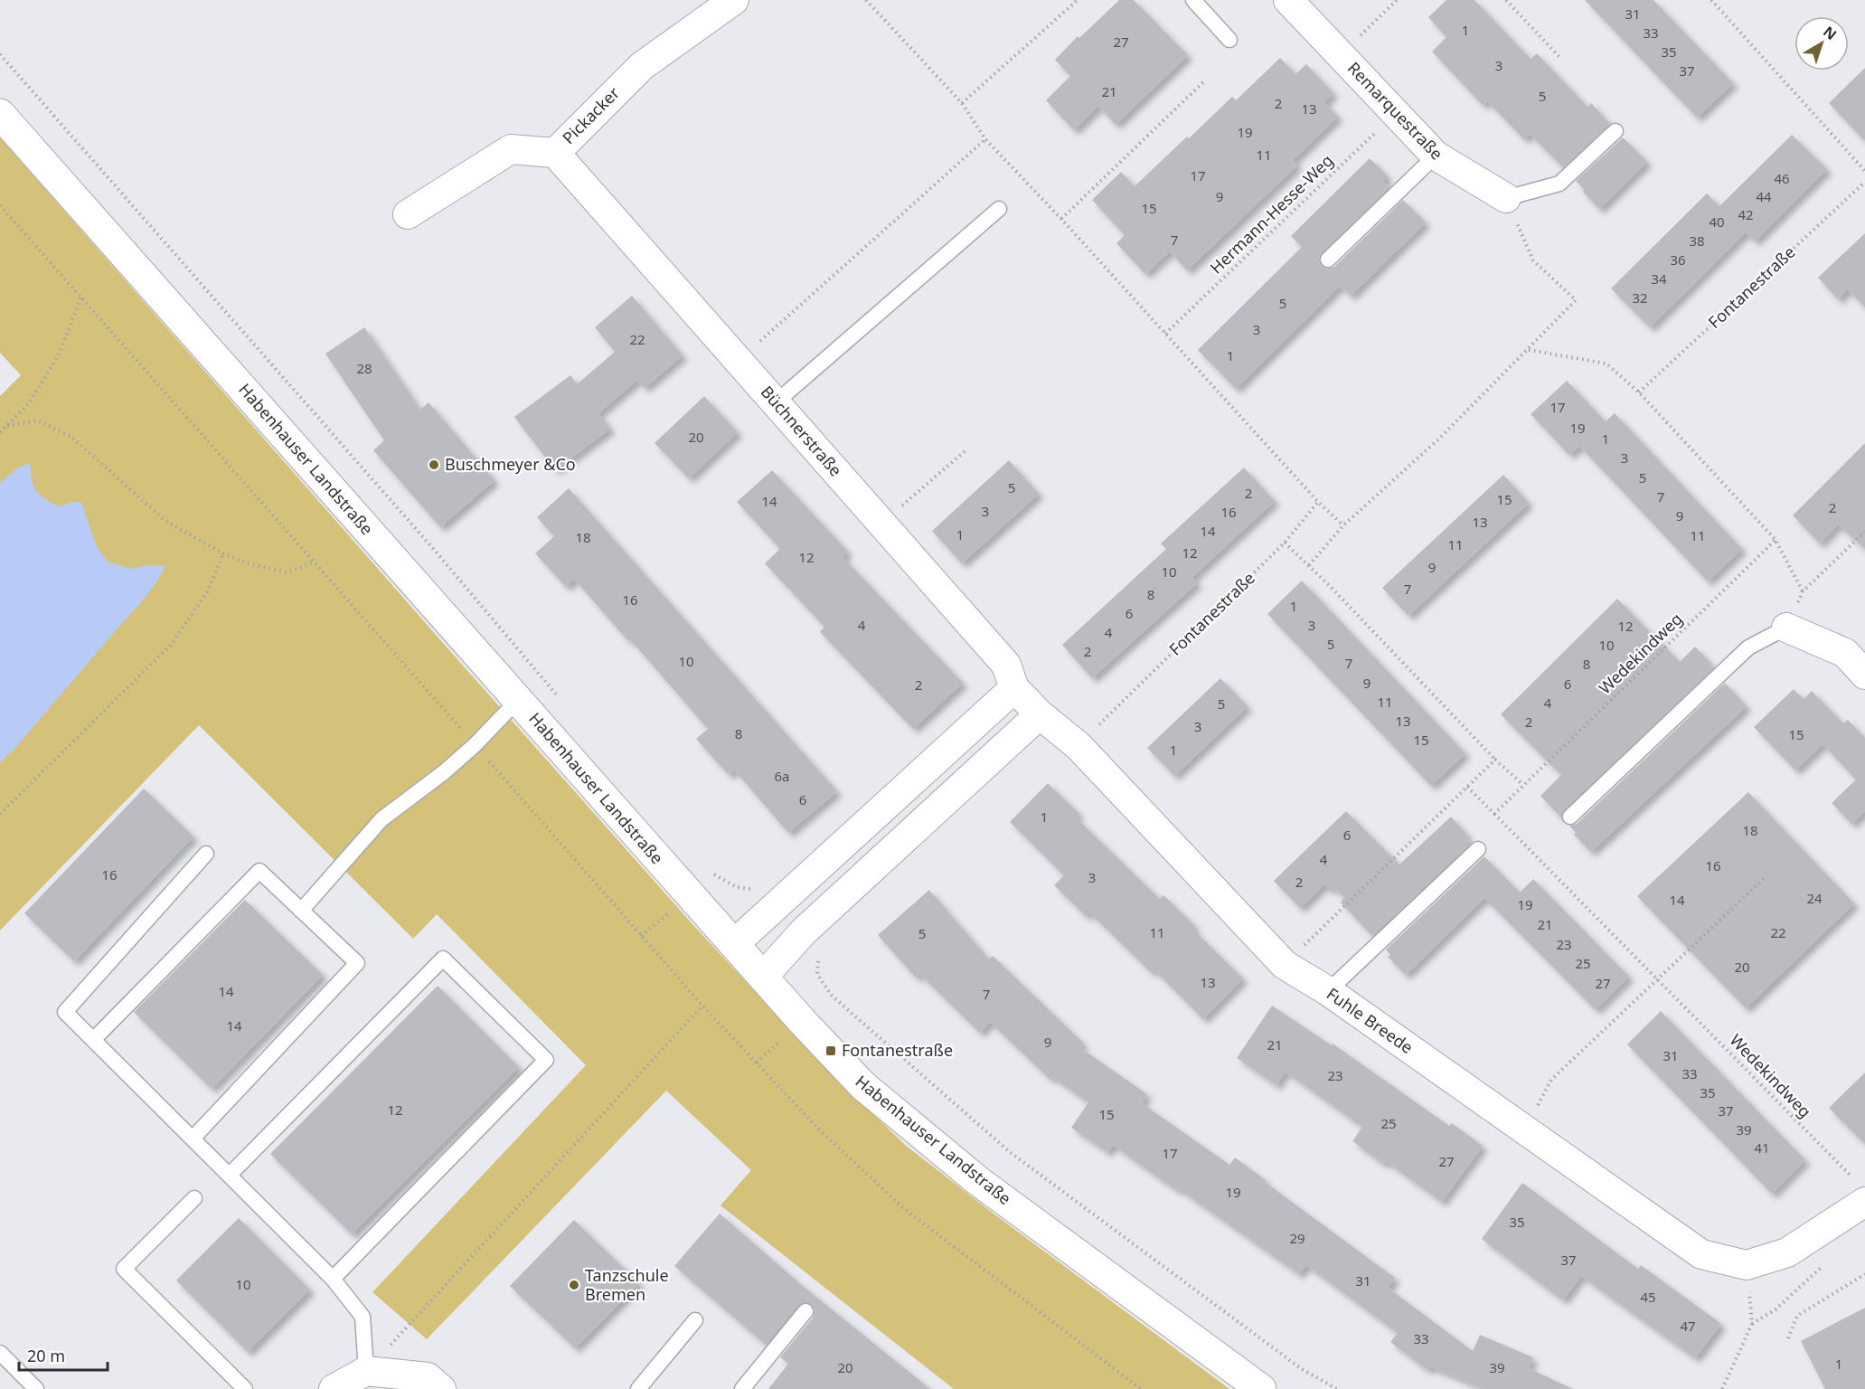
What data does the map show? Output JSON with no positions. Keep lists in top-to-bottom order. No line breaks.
{"streets":{"street":["Remarquestraße","Pickacker","Büchnerstraße","Habenhauser Landstraße","Fuhle Breede"],"path":["Hermann-Hesse-Weg","Fontanestraße","Wedekindweg"]},"crossings":[["Remarquestraße","Hermann-Hesse-Weg"],["Pickacker","Büchnerstraße"],["Fontanestraße","Fuhle Breede"],["Büchnerstraße","Fuhle Breede"]],"places":{"other":["Buschmeyer &Co","Tanzschule Bremen"],"transit":["Fontanestraße"]},"house_numbers":["31","1","33","27","35","3","37","21","5","2","13","19","11","17","46","9","44","15","42","40","7","38","36","34","32","5","3","22","1","28","17","19","20","1","3","5","5","2","7","15","14","2","3","16","9","13","14","1","11","18","11","12","12","9","10","7","8","16","1","6","4","3","12","4","5","10","2","10","7","8","9","6","2","11","4","5","13","2","3","8","15","15","1","6a","6","1","18","6","4","16","16","3","2","24","14","19","21","11","22","5","23","25","20","13","27","14","7","14","9","21","31","33","23","35","12","37","15","25","39","41","17","27","19","35","29","37","31","10","45","47","33","1","20","39"],"scale_bar":"20 m","north":"top right"}
